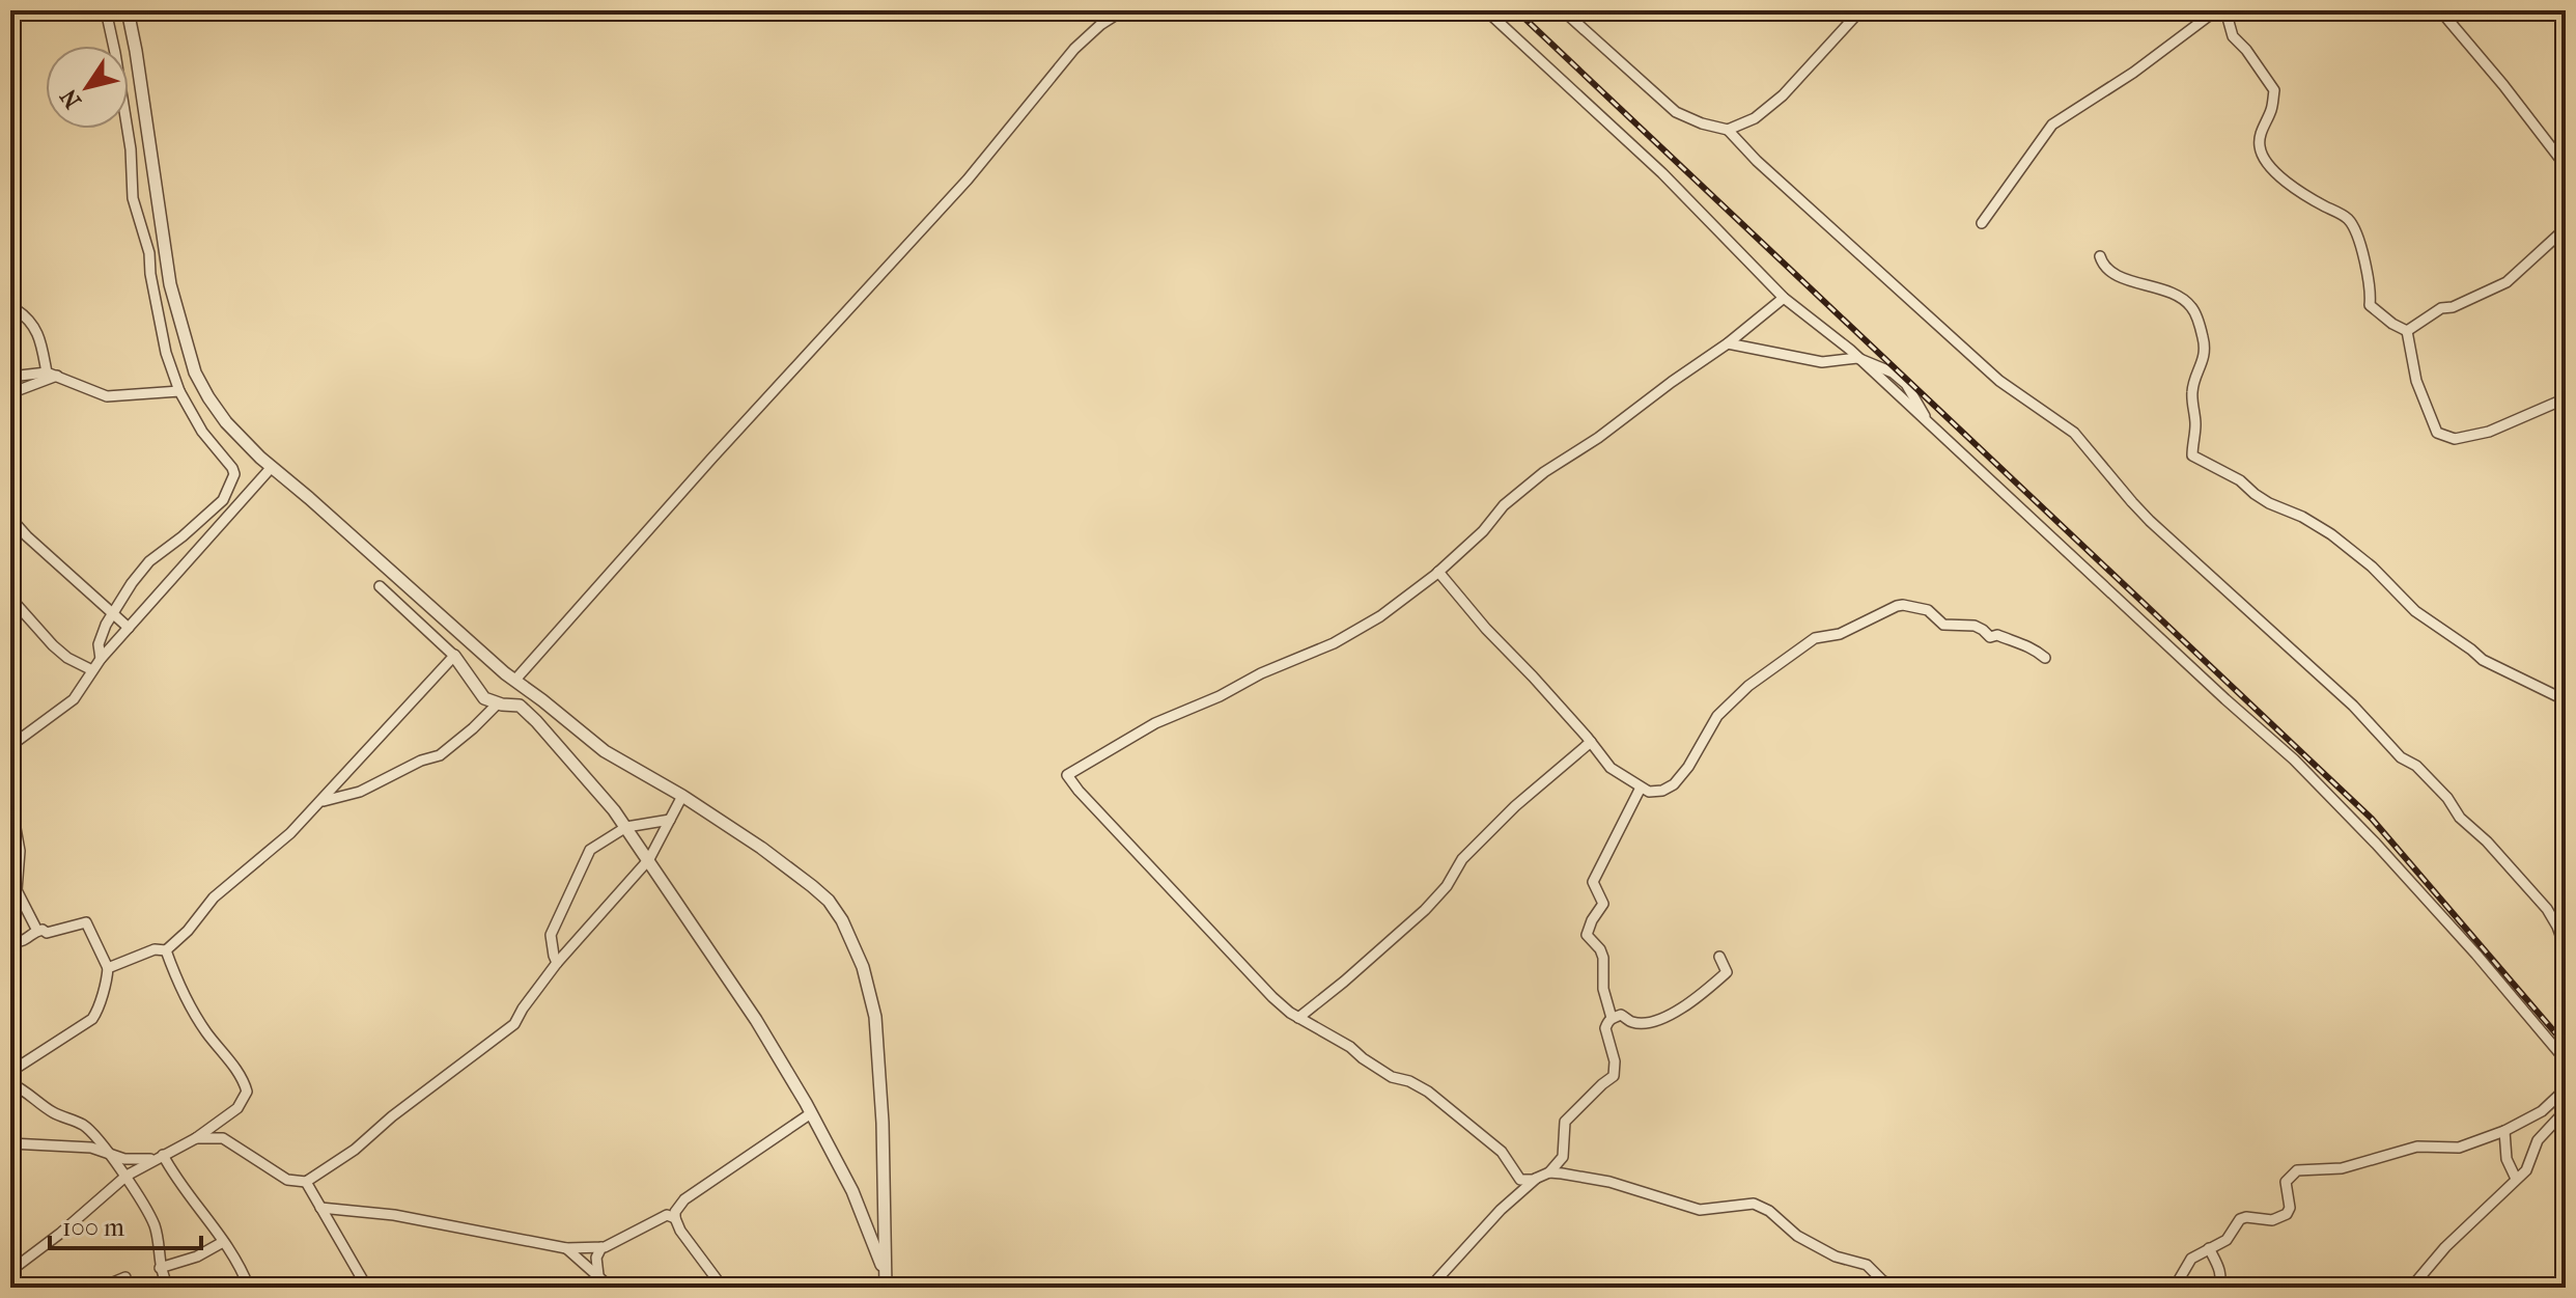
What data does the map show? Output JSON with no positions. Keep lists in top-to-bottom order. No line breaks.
{"scale_bar":"100 m","north":"bottom left"}
